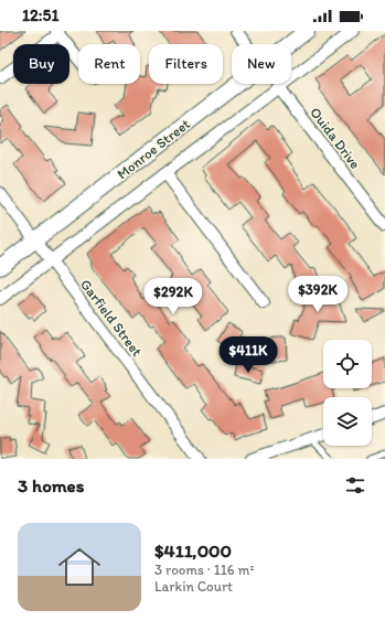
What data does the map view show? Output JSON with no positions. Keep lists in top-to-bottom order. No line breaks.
{"streets":{"main road":["Monroe Street"],"street":["Ouida Drive","Garfield Street"]},"crossings":[["Monroe Street","Garfield Street"]],"page":{"status":"12:51","chip":["Buy","Rent","Filters","New"],"price":["$392K","$292K","$411K"],"heading":"3 homes","list":[{"name":"$411,000","note":"3 rooms · 116 m² · Larkin Court"}]}}
